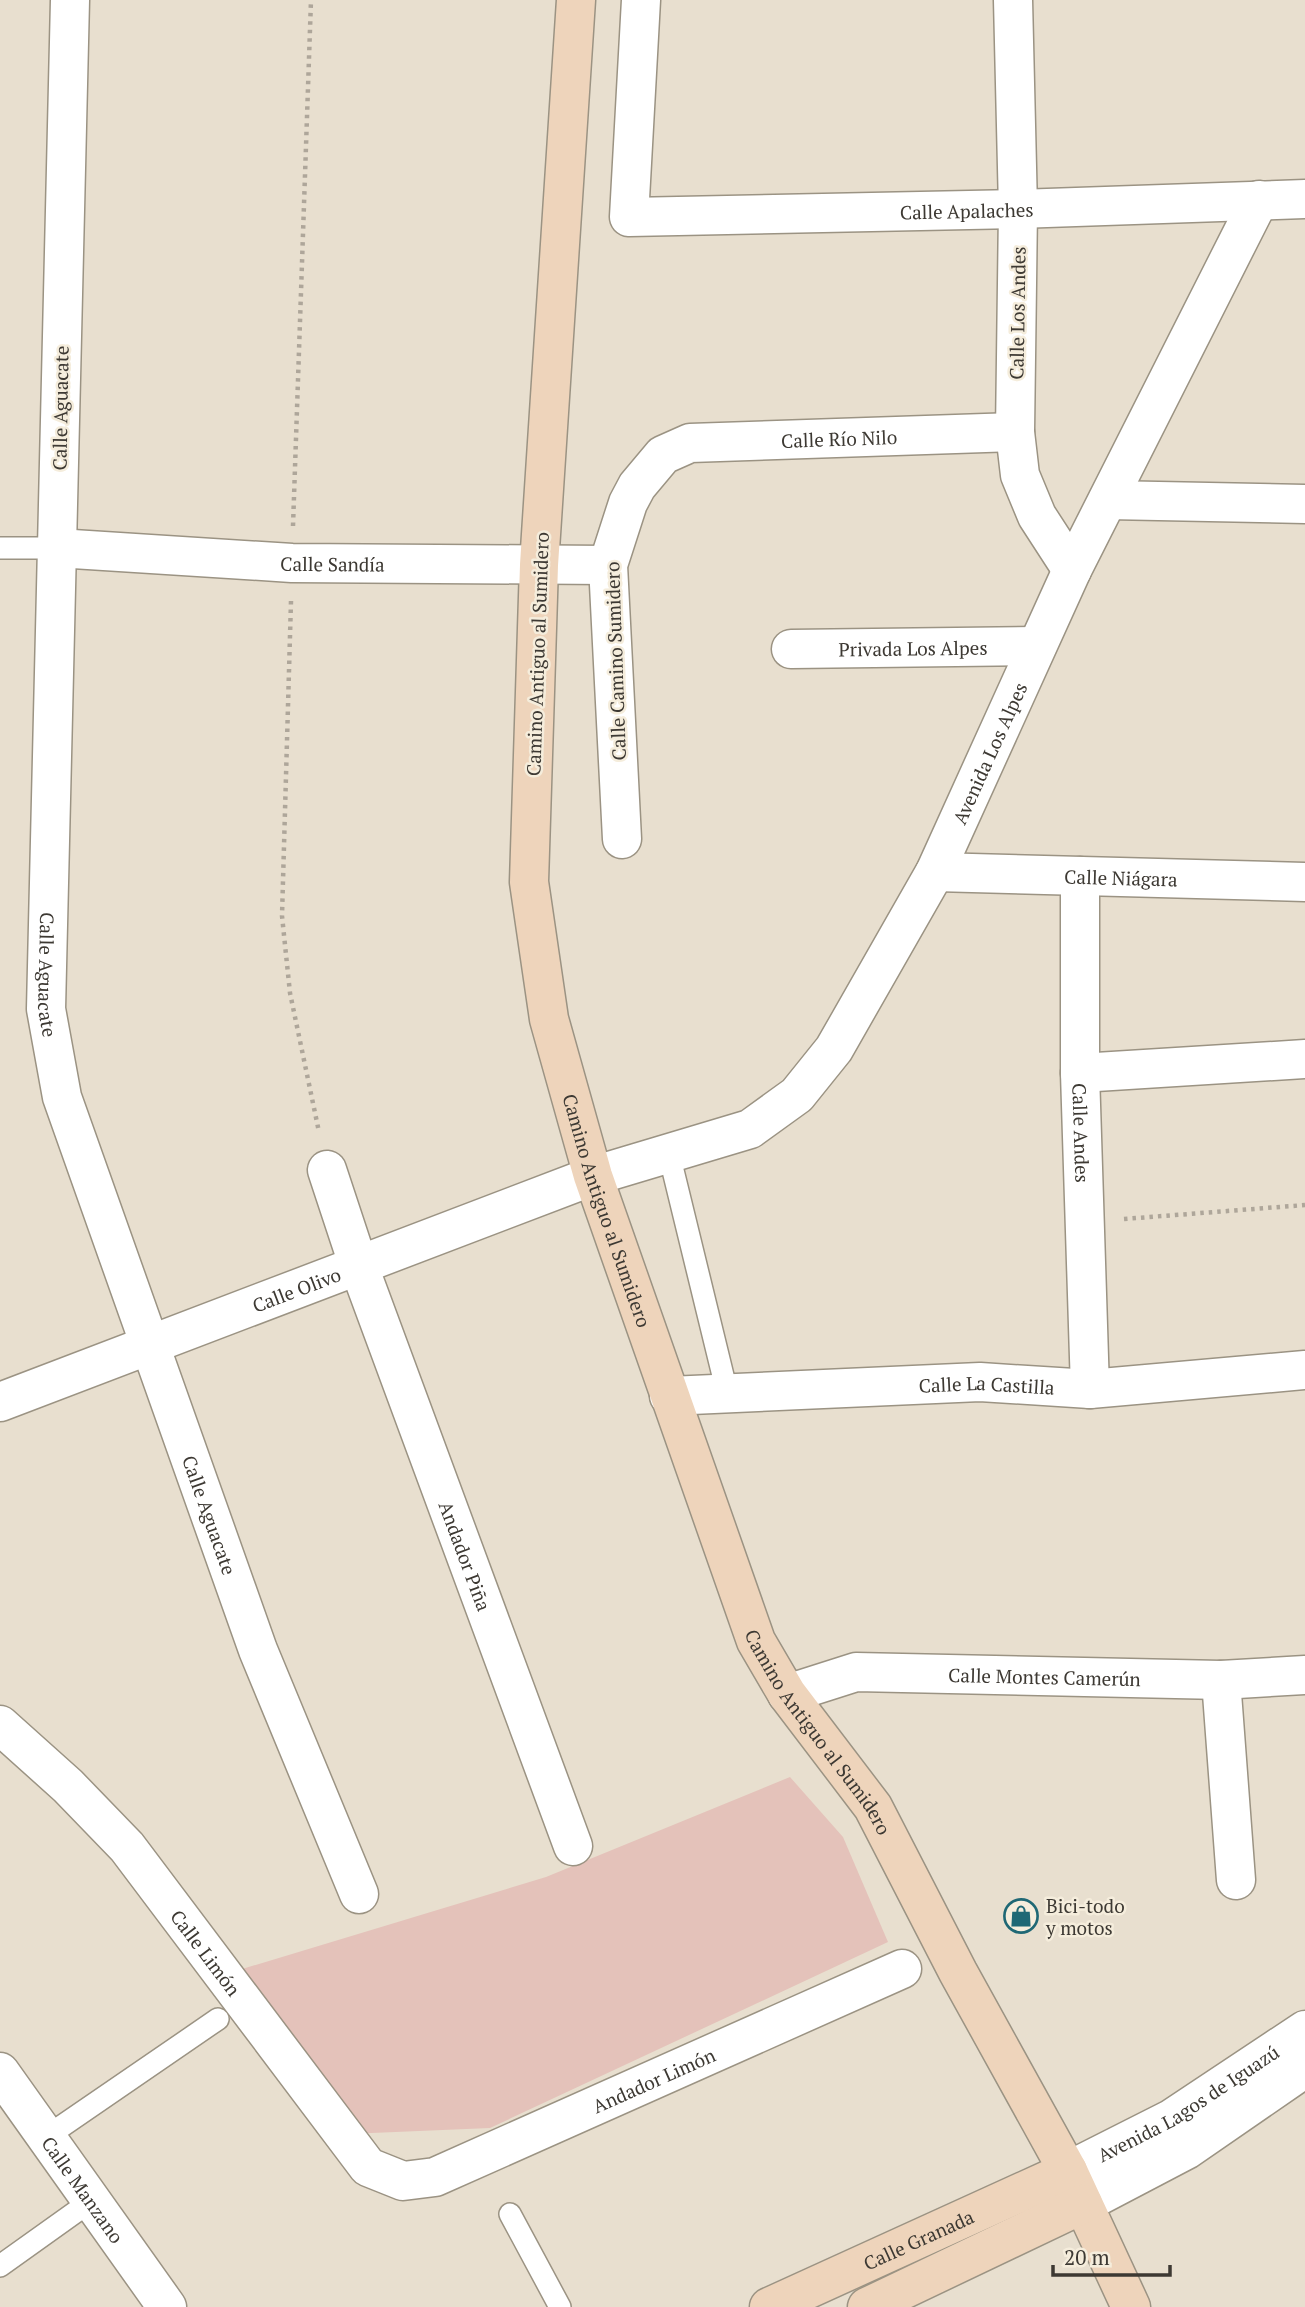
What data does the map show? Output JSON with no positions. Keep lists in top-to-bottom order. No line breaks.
{"streets":{"main road":["Camino Antiguo al Sumidero","Calle Granada"],"street":["Calle Apalaches","Calle Los Andes","Calle Aguacate","Calle Río Nilo","Calle Sandía","Privada Los Alpes","Calle Camino Sumidero","Avenida Los Alpes","Calle Niágara","Calle Andes","Calle Olivo","Calle La Castilla","Andador Piña","Calle Montes Camerún","Calle Limón","Andador Limón","Avenida Lagos de Iguazú","Calle Manzano"]},"crossings":[["Calle Apalaches","Calle Los Andes"],["Calle Apalaches","Avenida Los Alpes"],["Calle Los Andes","Calle Río Nilo"],["Calle Los Andes","Avenida Los Alpes"],["Calle Aguacate","Calle Sandía"],["Calle Aguacate","Calle Olivo"],["Calle Río Nilo","Calle Camino Sumidero"],["Calle Sandía","Camino Antiguo al Sumidero"],["Calle Sandía","Calle Camino Sumidero"],["Privada Los Alpes","Avenida Los Alpes"],["Camino Antiguo al Sumidero","Avenida Los Alpes"],["Camino Antiguo al Sumidero","Calle Olivo"],["Camino Antiguo al Sumidero","Calle La Castilla"],["Camino Antiguo al Sumidero","Calle Montes Camerún"],["Camino Antiguo al Sumidero","Avenida Lagos de Iguazú"],["Camino Antiguo al Sumidero","Calle Granada"],["Avenida Los Alpes","Calle Niágara"],["Avenida Los Alpes","Calle Olivo"],["Calle Niágara","Calle Andes"],["Calle Andes","Calle La Castilla"],["Calle Olivo","Andador Piña"],["Calle Limón","Andador Limón"],["Avenida Lagos de Iguazú","Calle Granada"]],"places":{"shop":["Bici-todo y motos"]},"scale_bar":"20 m"}
